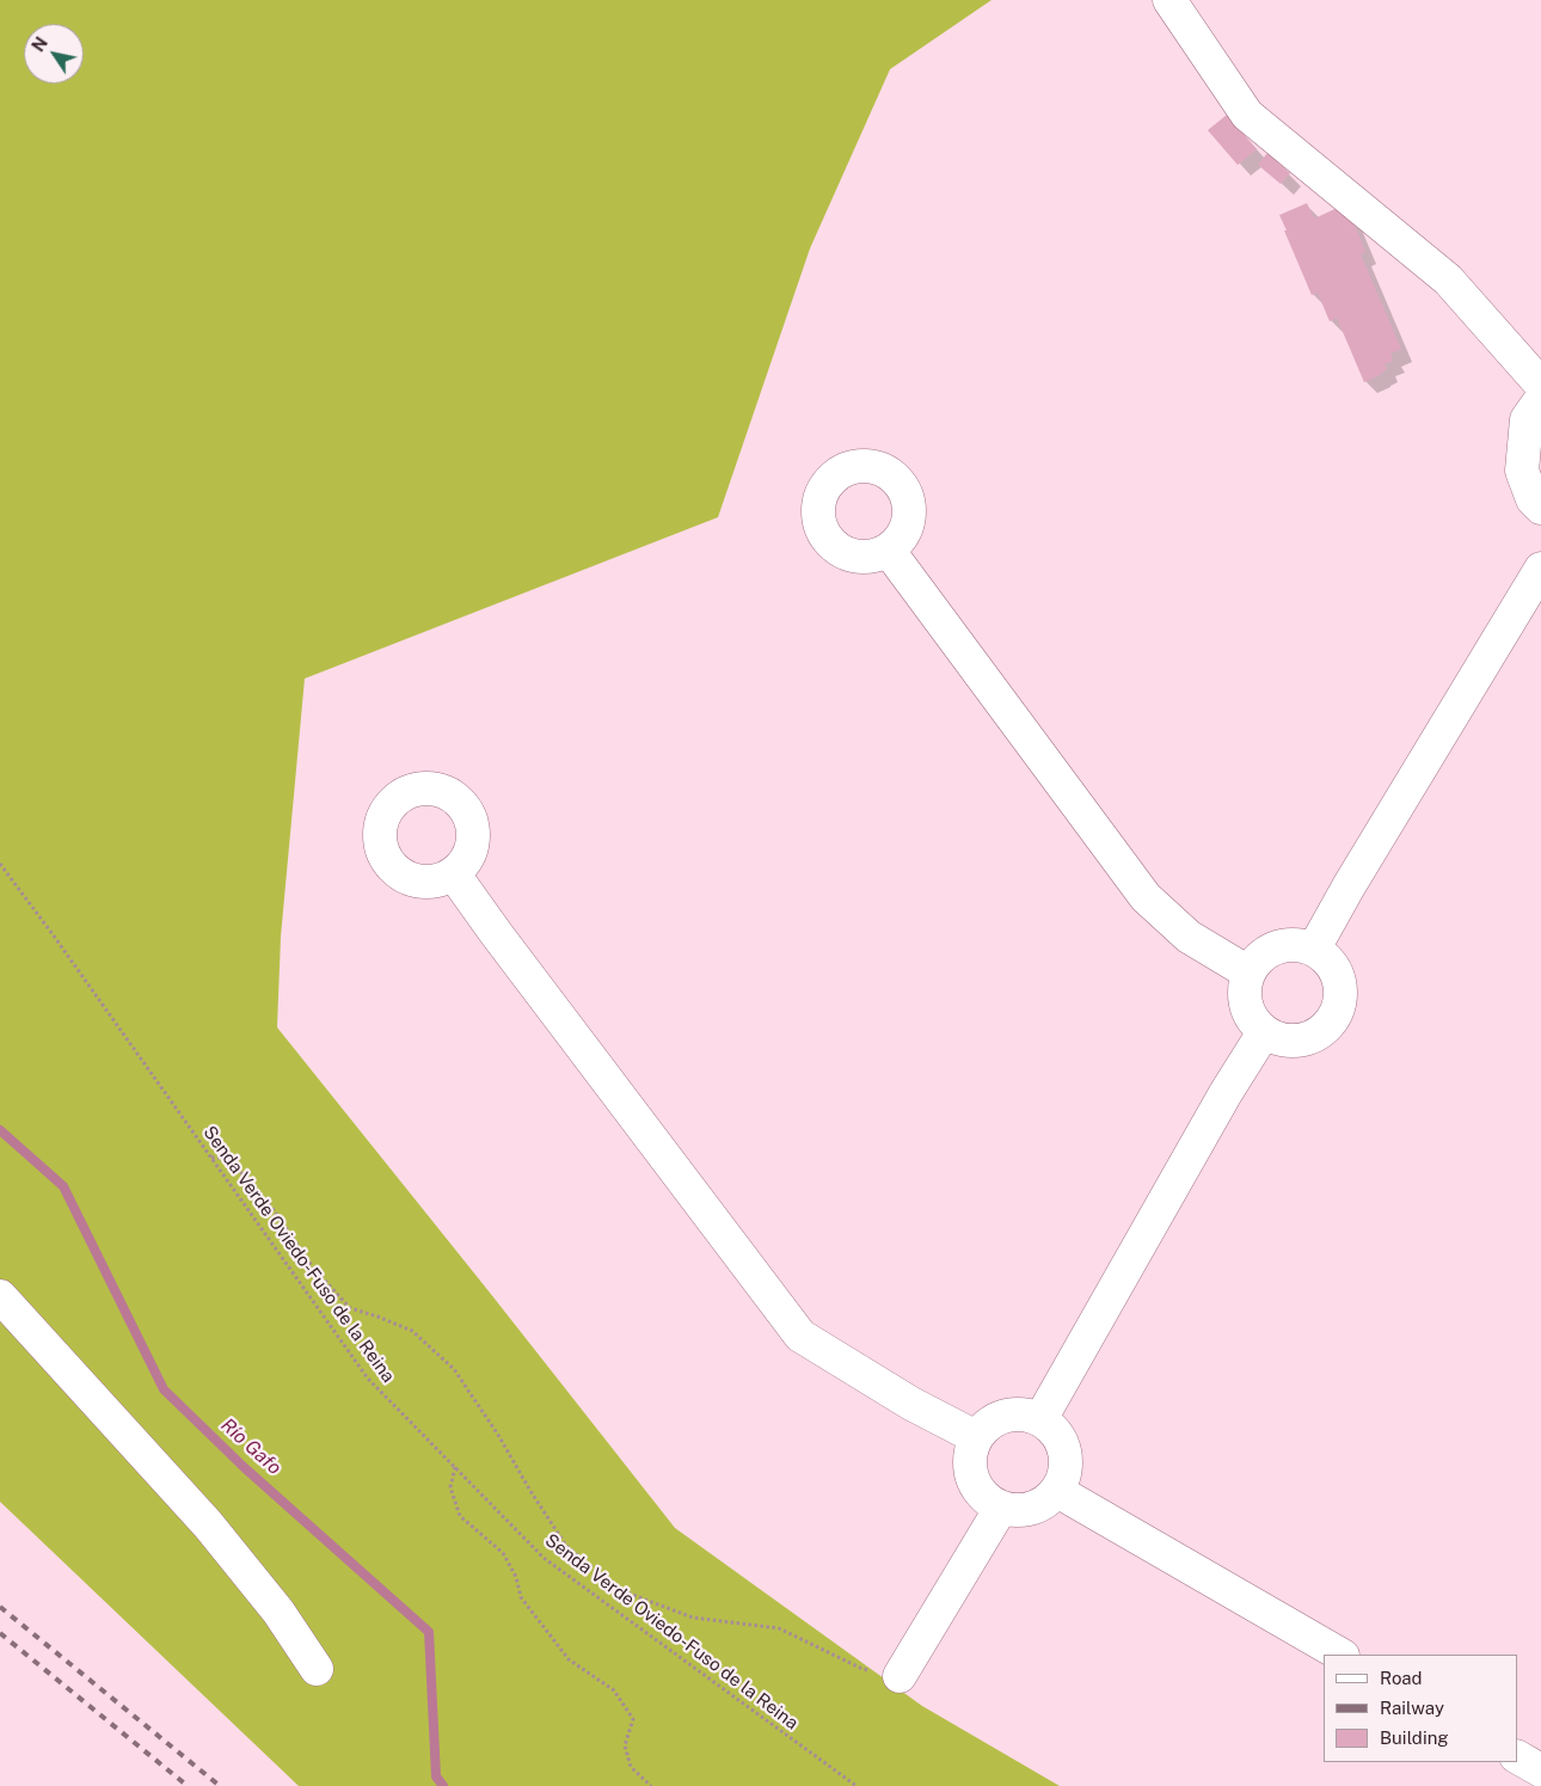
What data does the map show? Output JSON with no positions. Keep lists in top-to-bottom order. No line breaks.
{"streets":{"path":["Senda Verde Oviedo-Fuso de la Reina"]},"water":["Río Gafo"],"legend":["Road","Railway","Building"],"north":"top left"}
